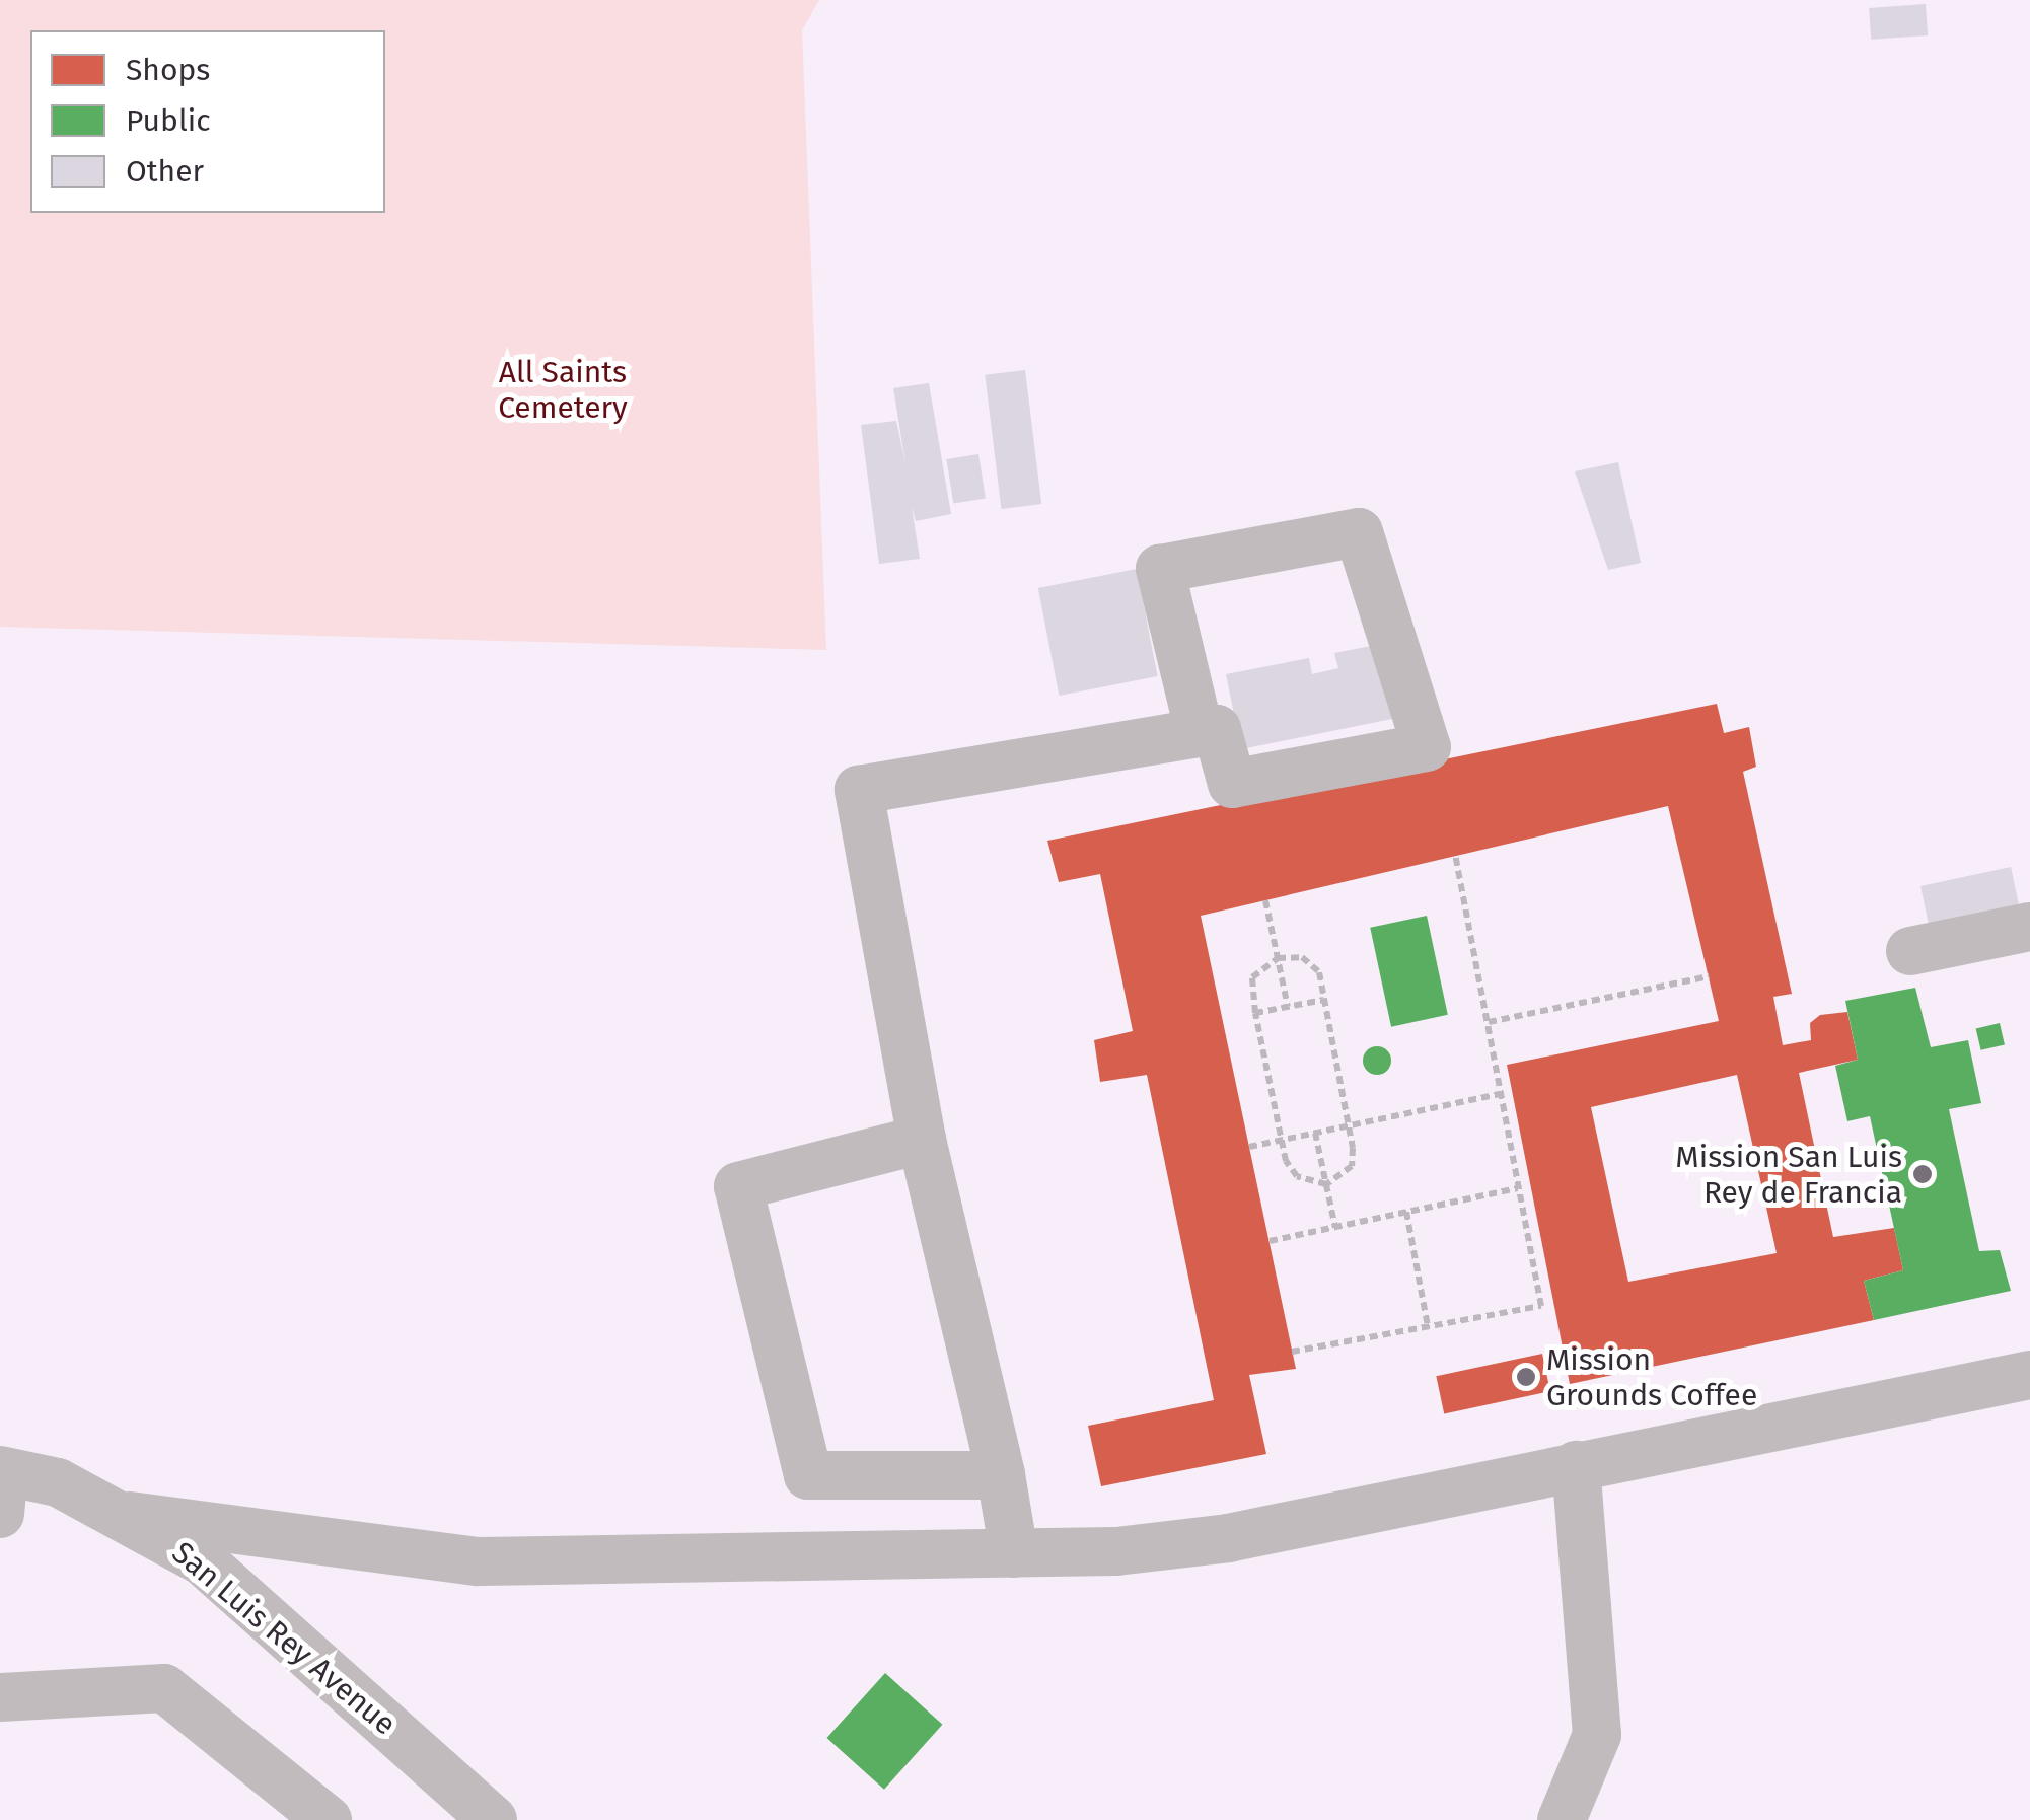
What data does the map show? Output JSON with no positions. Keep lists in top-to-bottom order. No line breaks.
{"streets":{"street":["San Luis Rey Avenue"]},"parks":["All Saints Cemetery"],"places":["Mission San Luis Rey de Francia","Mission Grounds Coffee"],"legend":["Shops","Public","Other"]}
